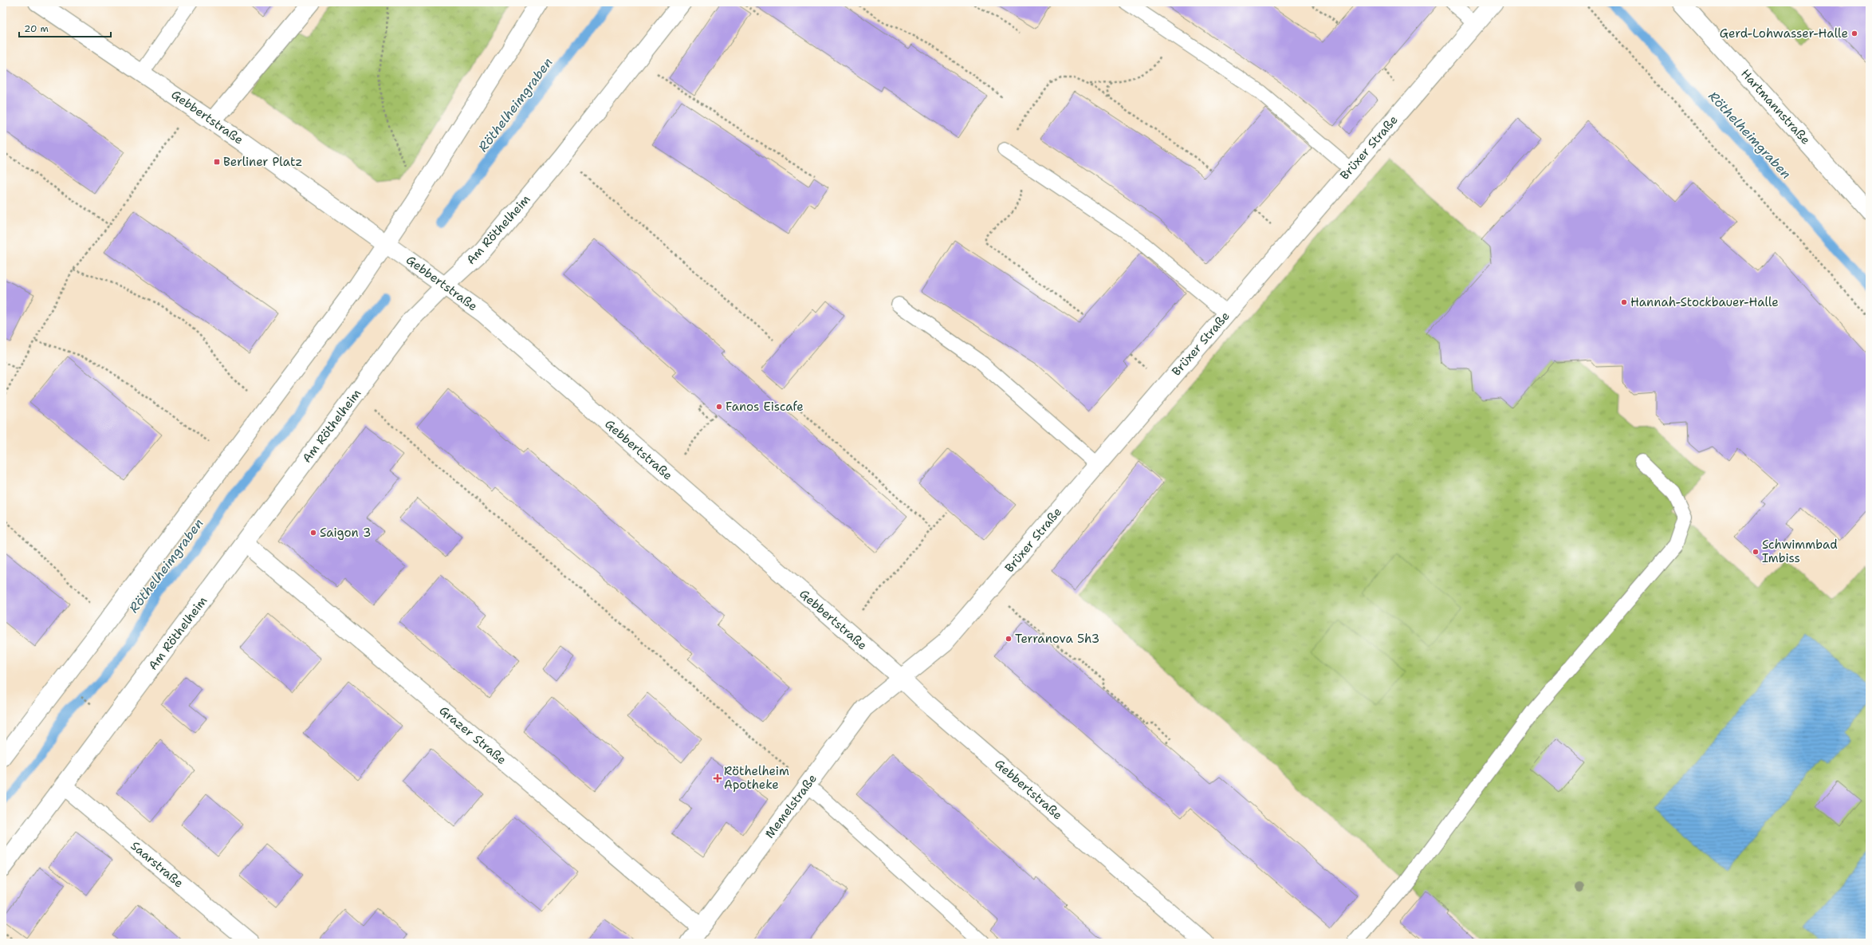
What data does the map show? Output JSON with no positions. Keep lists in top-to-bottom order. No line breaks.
{"streets":{"street":["Hartmannstraße","Gebbertstraße","Brüxer Straße","Am Röthelheim","Grazer Straße","Memelstraße","Saarstraße"]},"crossings":[["Gebbertstraße","Brüxer Straße"],["Gebbertstraße","Am Röthelheim"],["Gebbertstraße","Memelstraße"],["Brüxer Straße","Memelstraße"],["Am Röthelheim","Grazer Straße"],["Am Röthelheim","Saarstraße"],["Grazer Straße","Memelstraße"]],"water":["Röthelheimgraben"],"places":{"other":["Gerd-Lohwasser-Halle","Hannah-Stockbauer-Halle","Fanos Eiscafe","Saigon 3","Schwimmbad Imbiss","Terranova 5h3"],"transit":["Berliner Platz"],"health":["Röthelheim Apotheke"]},"scale_bar":"20 m"}
